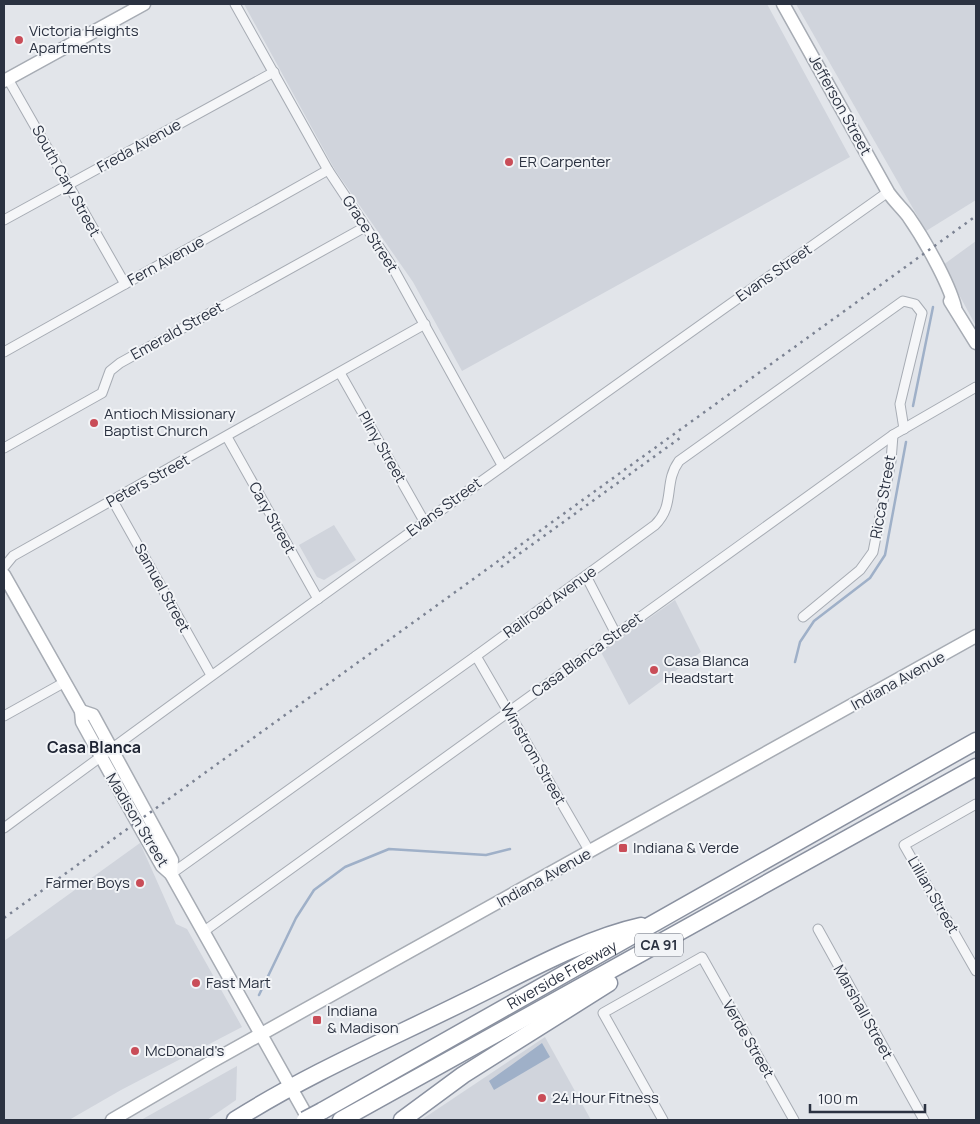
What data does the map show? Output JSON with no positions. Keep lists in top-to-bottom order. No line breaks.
{"streets":{"highway":["CA 91","Riverside Freeway"],"main road":["Jefferson Street","Indiana Avenue","Madison Street"],"street":["Freda Avenue","South Cary Street","Grace Street","Fern Avenue","Evans Street","Emerald Street","Pliny Street","Peters Street","Ricca Street","Cary Street","Samuel Street","Railroad Avenue","Casa Blanca Street","Winstrom Street","Lillian Street","Marshall Street","Verde Street"]},"crossings":[["Jefferson Street","Evans Street"],["Freda Avenue","South Cary Street"],["Freda Avenue","Grace Street"],["South Cary Street","Fern Avenue"],["Grace Street","Fern Avenue"],["Grace Street","Evans Street"],["Grace Street","Emerald Street"],["Grace Street","Peters Street"],["Evans Street","Pliny Street"],["Evans Street","Cary Street"],["Evans Street","Samuel Street"],["Evans Street","Madison Street"],["Pliny Street","Peters Street"],["Peters Street","Cary Street"],["Peters Street","Samuel Street"],["Ricca Street","Casa Blanca Street"],["Railroad Avenue","Casa Blanca Street"],["Railroad Avenue","Winstrom Street"],["Railroad Avenue","Madison Street"],["Casa Blanca Street","Winstrom Street"],["Casa Blanca Street","Madison Street"],["Indiana Avenue","Winstrom Street"],["Indiana Avenue","Madison Street"],["Madison Street","Riverside Freeway"]],"districts":["Casa Blanca"],"places":{"other":["Victoria Heights Apartments","ER Carpenter","Antioch Missionary Baptist Church","Casa Blanca Headstart","Farmer Boys","Fast Mart","McDonald's","24 Hour Fitness"],"transit":["Indiana & Verde","Indiana & Madison"]},"scale_bar":"100 m"}
